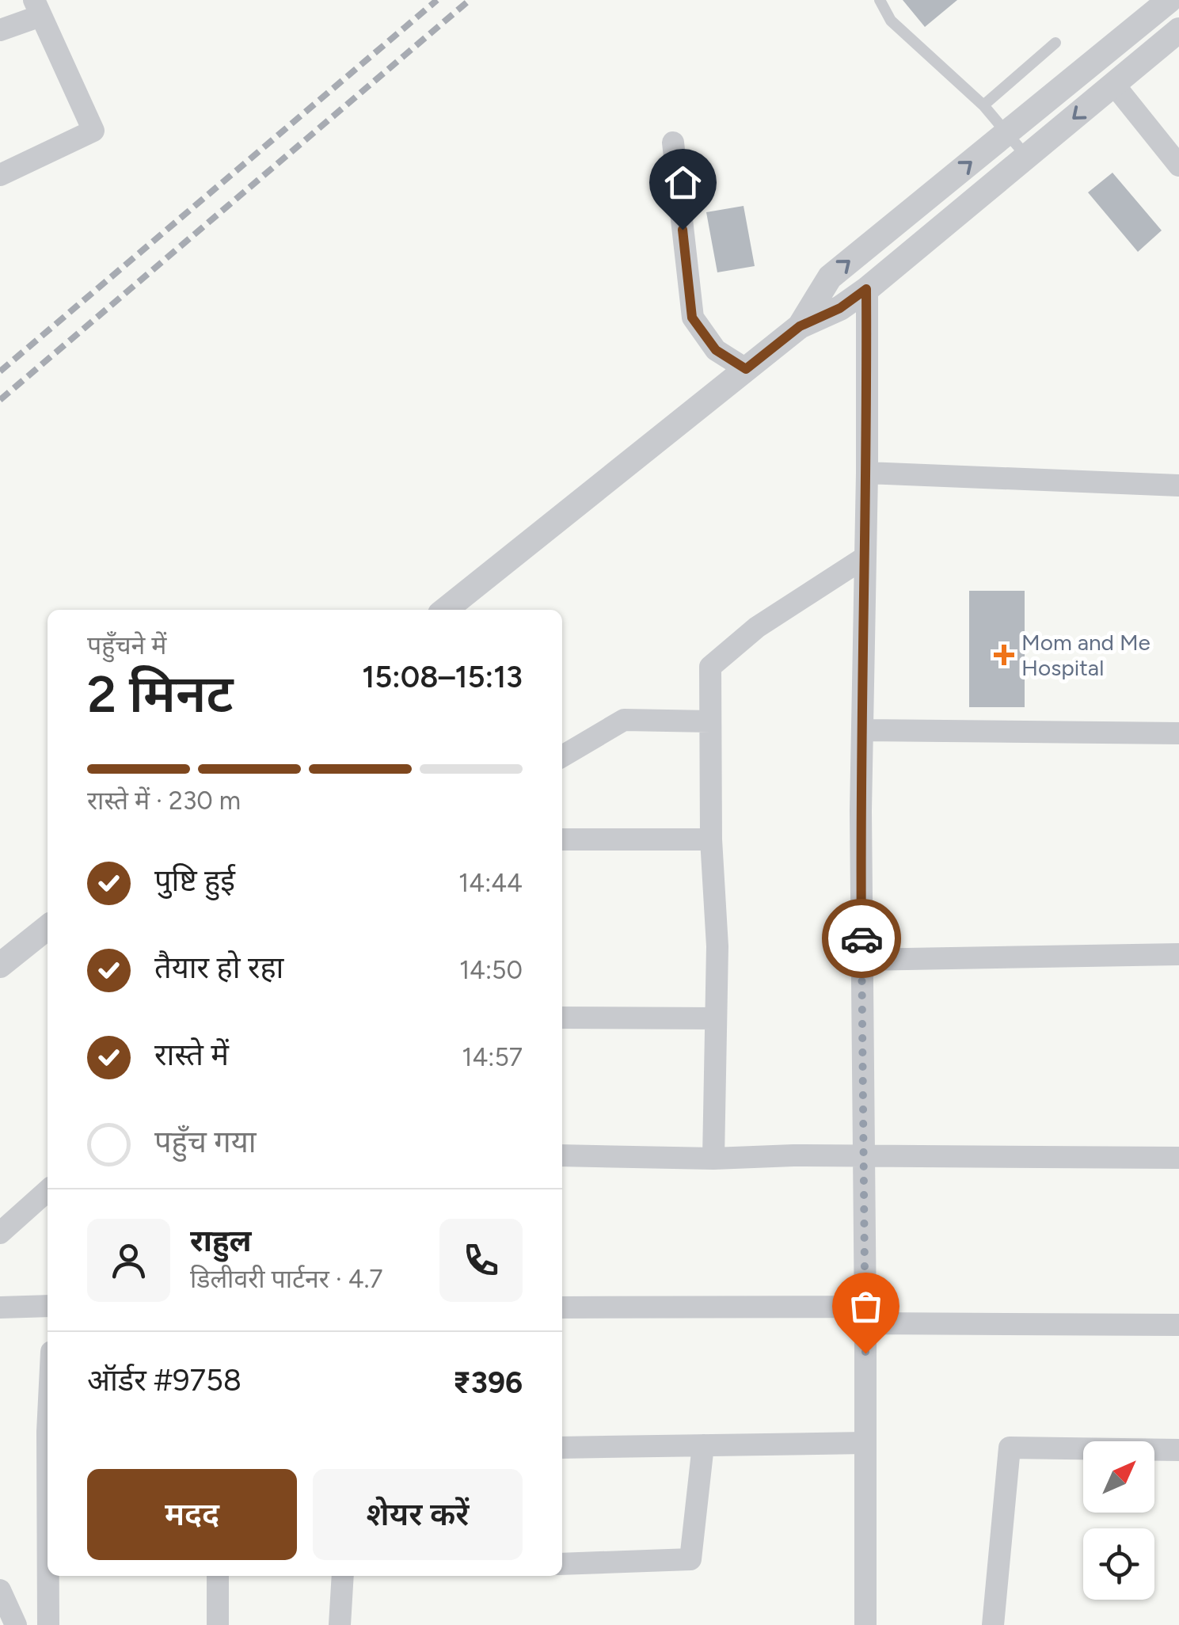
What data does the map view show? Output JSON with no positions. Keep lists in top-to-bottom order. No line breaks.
{"places":{"health":["Mom and Me Hospital"]},"north":"top right","page":{"heading":["2 मिनट","पहुँचने में","15:08–15:13"],"panel":["राहुल","डिलीवरी पार्टनर · 4.7","ऑर्डर #9758","₹396"],"bar":"रास्ते में · 230 m","list":[["पुष्टि हुई","14:44"],["तैयार हो रहा","14:50"],["रास्ते में","14:57"],"पहुँच गया"],"buttons":["मदद","शेयर करें"]}}
